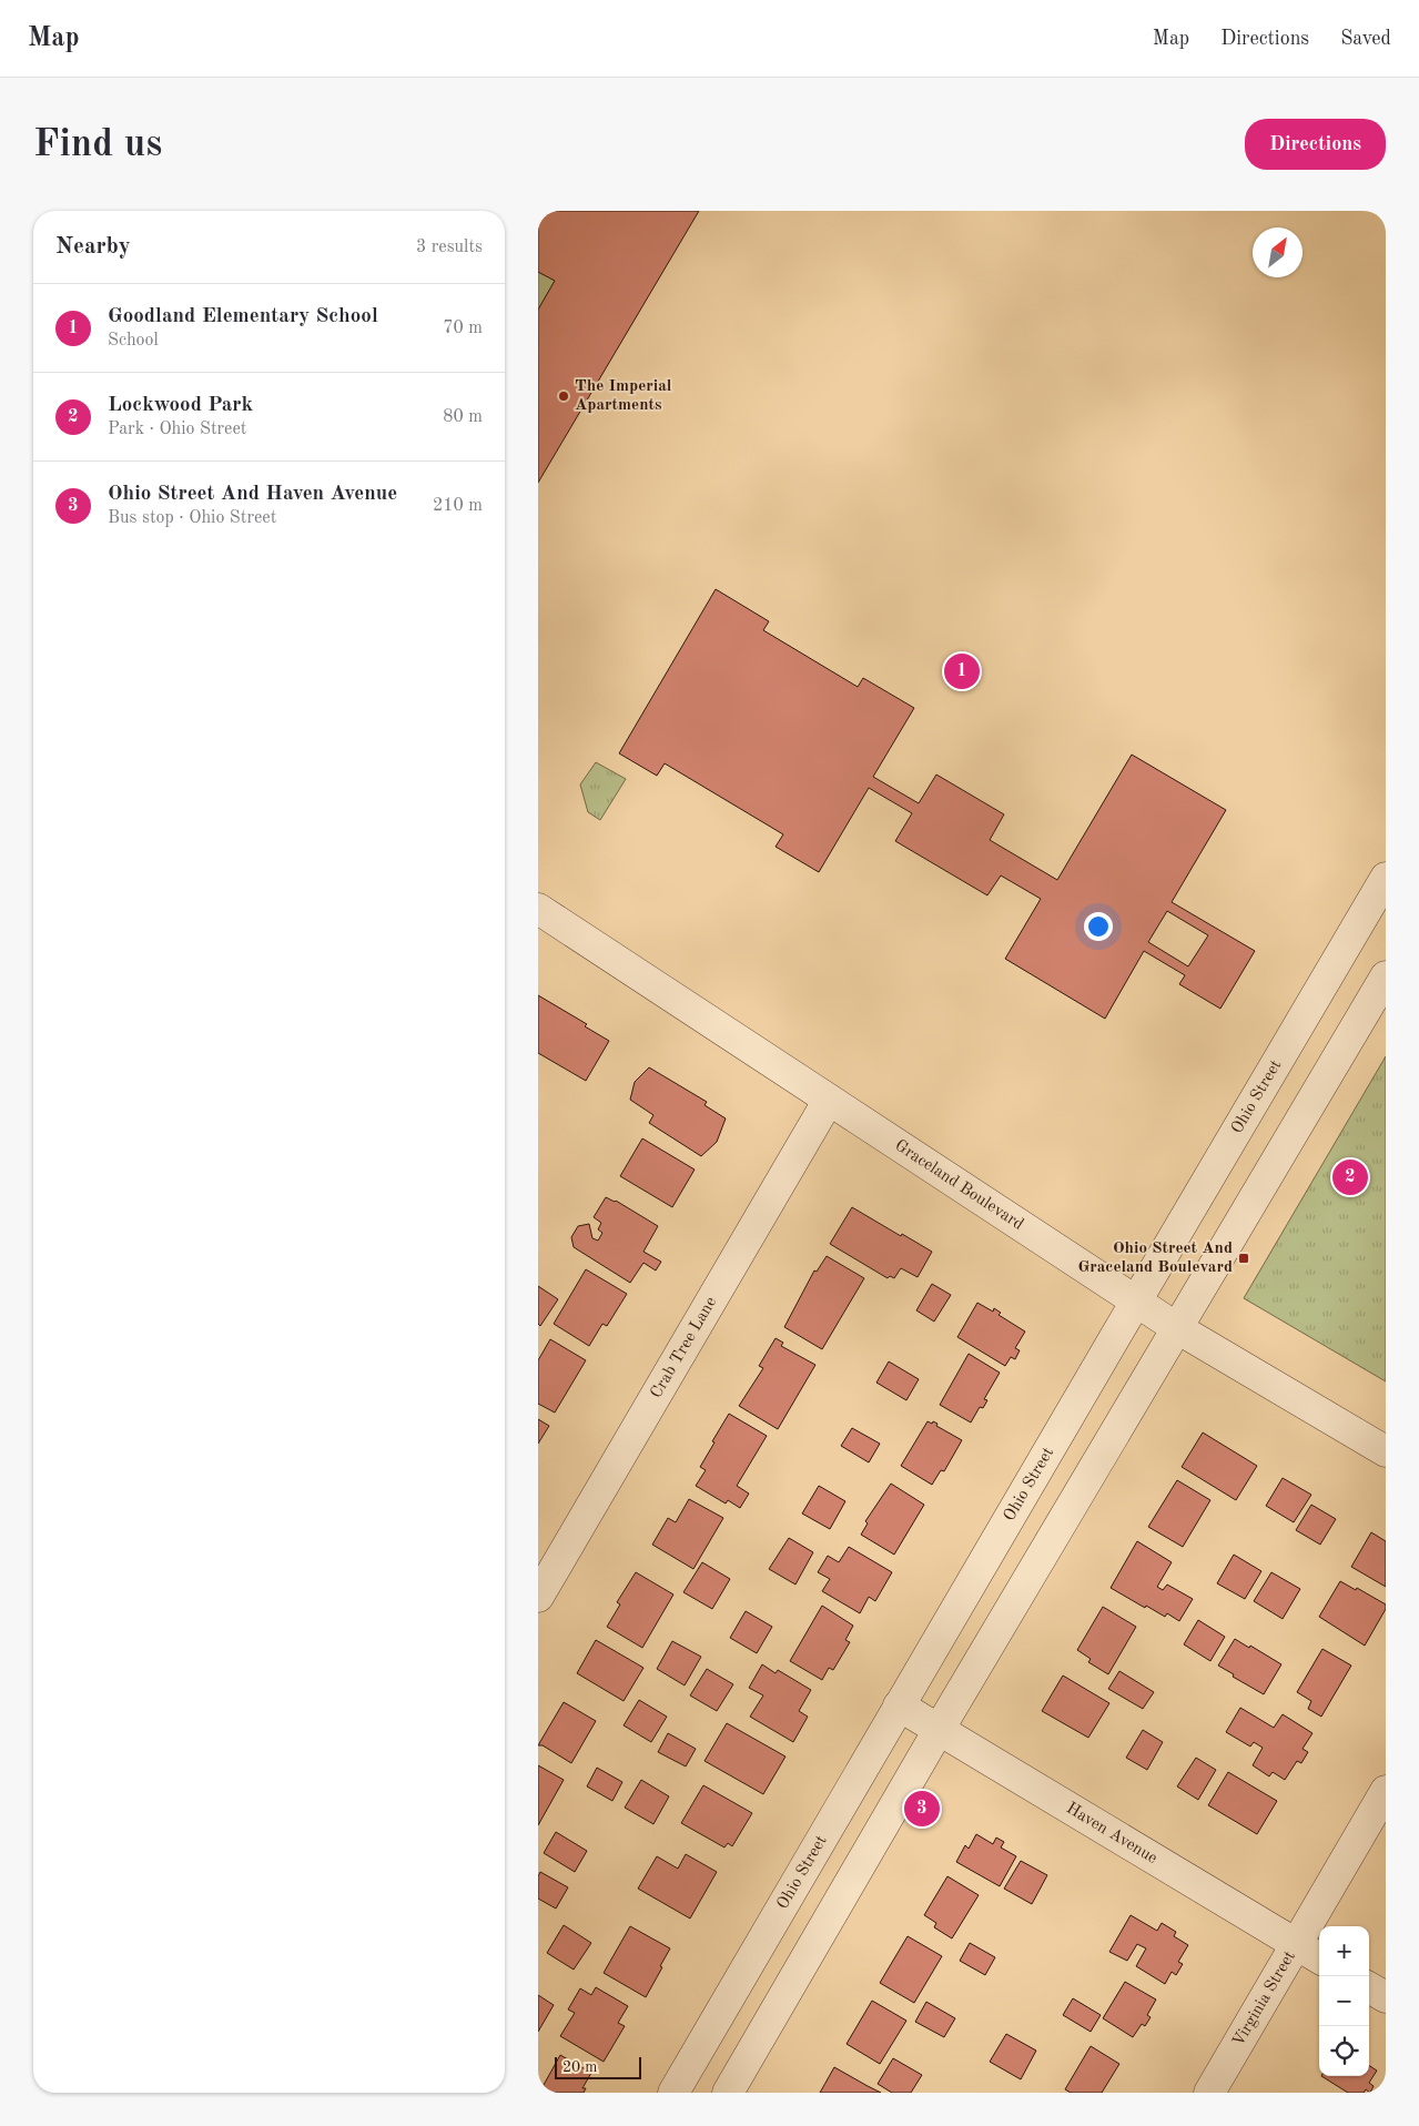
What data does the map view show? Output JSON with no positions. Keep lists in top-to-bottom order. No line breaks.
{"streets":{"street":["Ohio Street","Graceland Boulevard","Crab Tree Lane","Haven Avenue","Virginia Street"]},"crossings":[["Ohio Street","Graceland Boulevard"],["Ohio Street","Haven Avenue"],["Graceland Boulevard","Crab Tree Lane"],["Haven Avenue","Virginia Street"]],"places":{"other":["The Imperial Apartments"],"transit":["Ohio Street And Graceland Boulevard"]},"scale_bar":"20 m","north":"top right","page":{"header":"Map","nav":["Map","Directions","Saved"],"buttons":"Directions","title":"Find us","heading":["Nearby","3 results"],"list":[{"mark":"1","name":"Goodland Elementary School","note":"School","value":"70 m"},{"mark":"2","name":"Lockwood Park","note":"Park · Ohio Street","value":"80 m"},{"mark":"3","name":"Ohio Street And Haven Avenue","note":"Bus stop · Ohio Street","value":"210 m"}],"pins":["1","2","3"],"map_buttons":["+","−"],"scale":"20 m"}}
